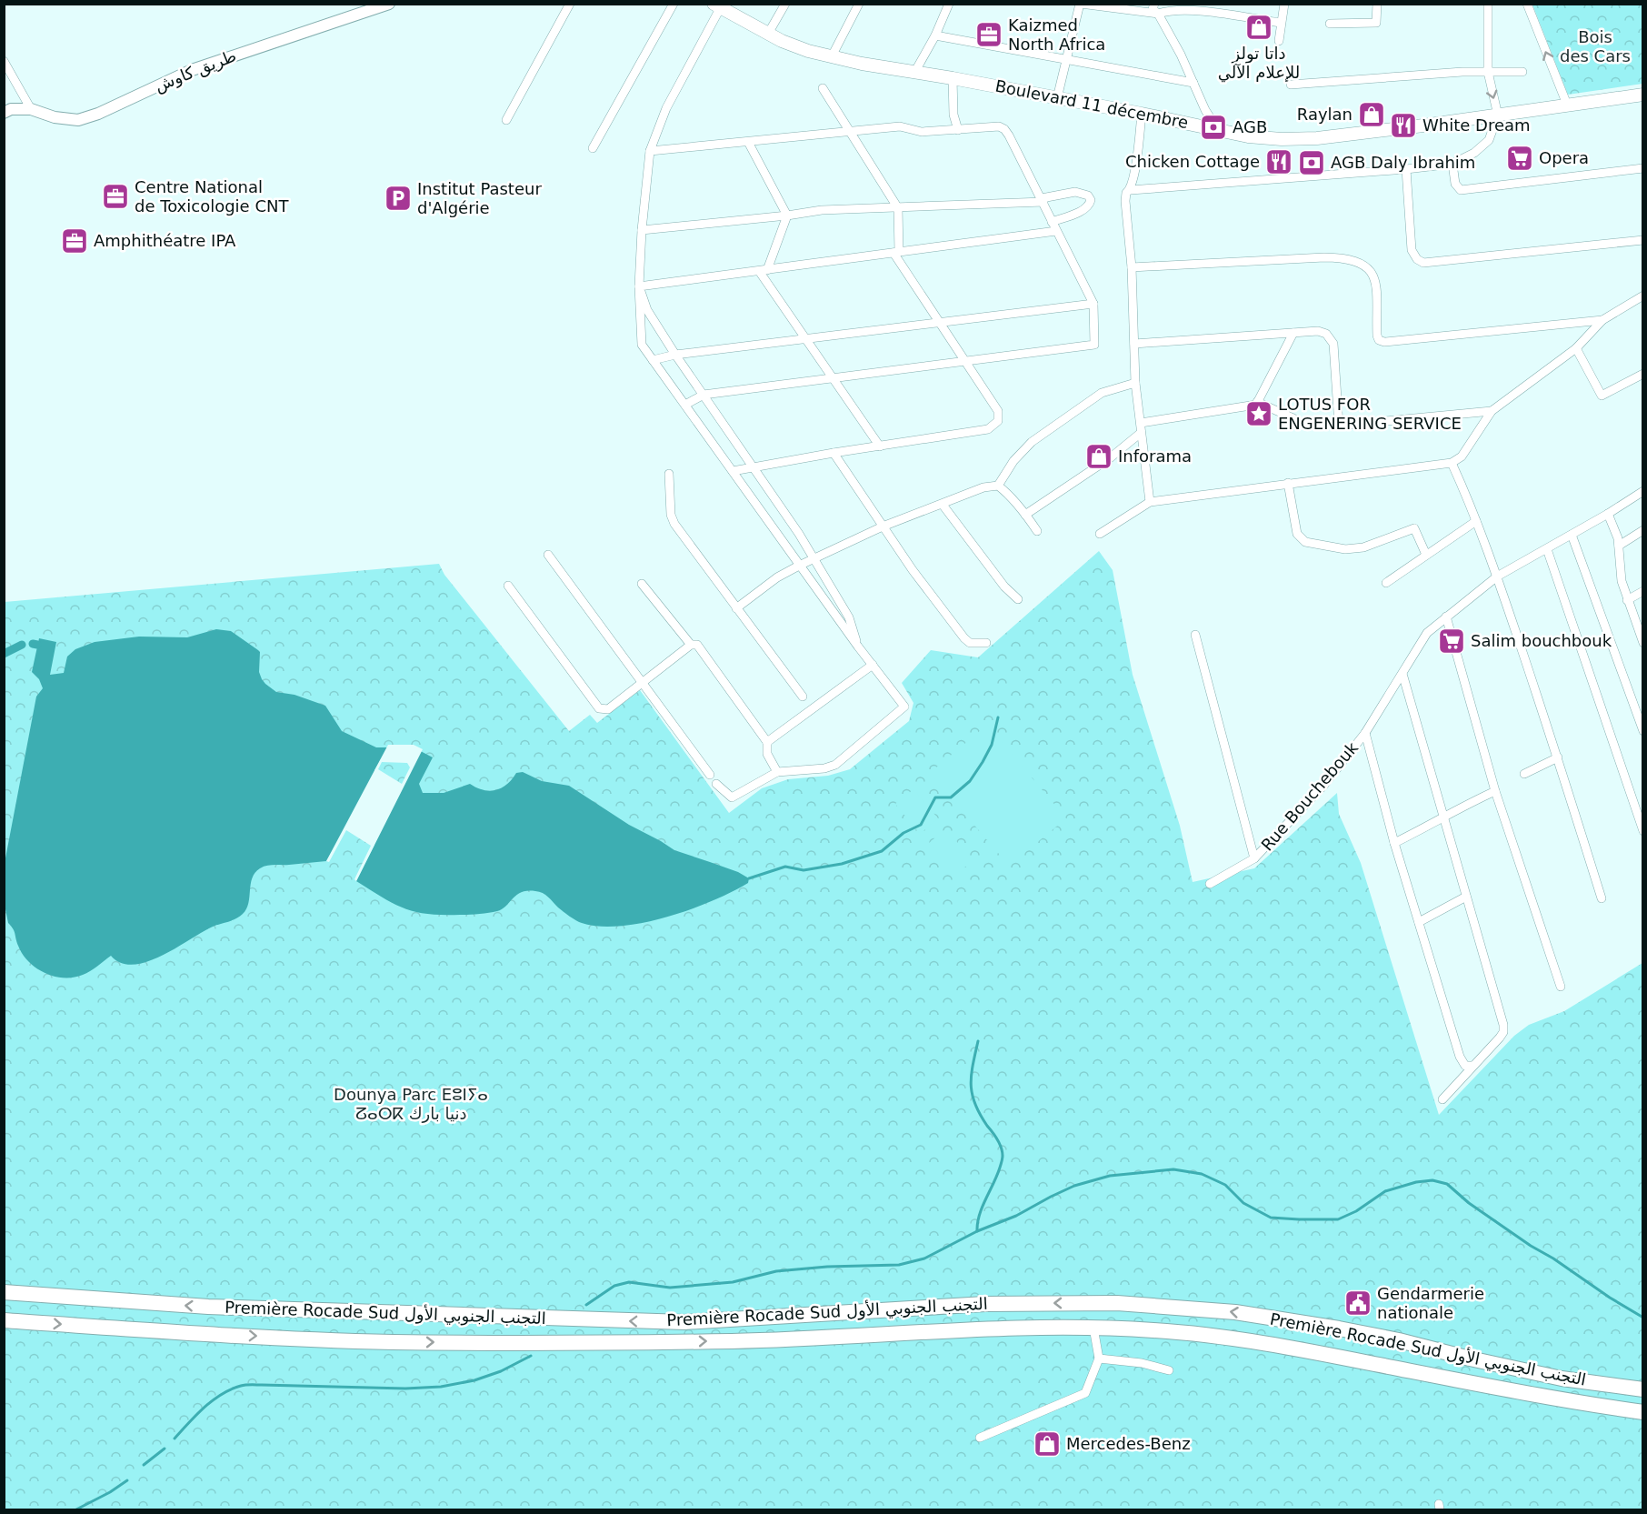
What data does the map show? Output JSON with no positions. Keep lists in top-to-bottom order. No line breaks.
{"streets":{"highway":["Première Rocade Sud التجنب الجنوبي الأول"],"main road":["Boulevard 11 décembre"],"street":["طريق كاوش","Rue Bouchebouk"]},"parks":["Bois des Cars","Dounya Parc ⴹⵓⵏⵢⴰ ⵒⴰⵔⴽ دنيا بارك"],"places":{"shop":["داتا تولز للإعلام الآلي","Raylan","Inforama","Mercedes-Benz"],"office":["Kaizmed North Africa","Centre National de Toxicologie CNT","Amphithéatre IPA"],"restaurant":["White Dream","Chicken Cottage"],"bank":["AGB","AGB Daly Ibrahim"],"supermarket":["Opera","Salim bouchbouk"],"parking":["Institut Pasteur d'Algérie"],"place":["LOTUS FOR ENGENERING SERVICE"],"public building":["Gendarmerie nationale"]}}
